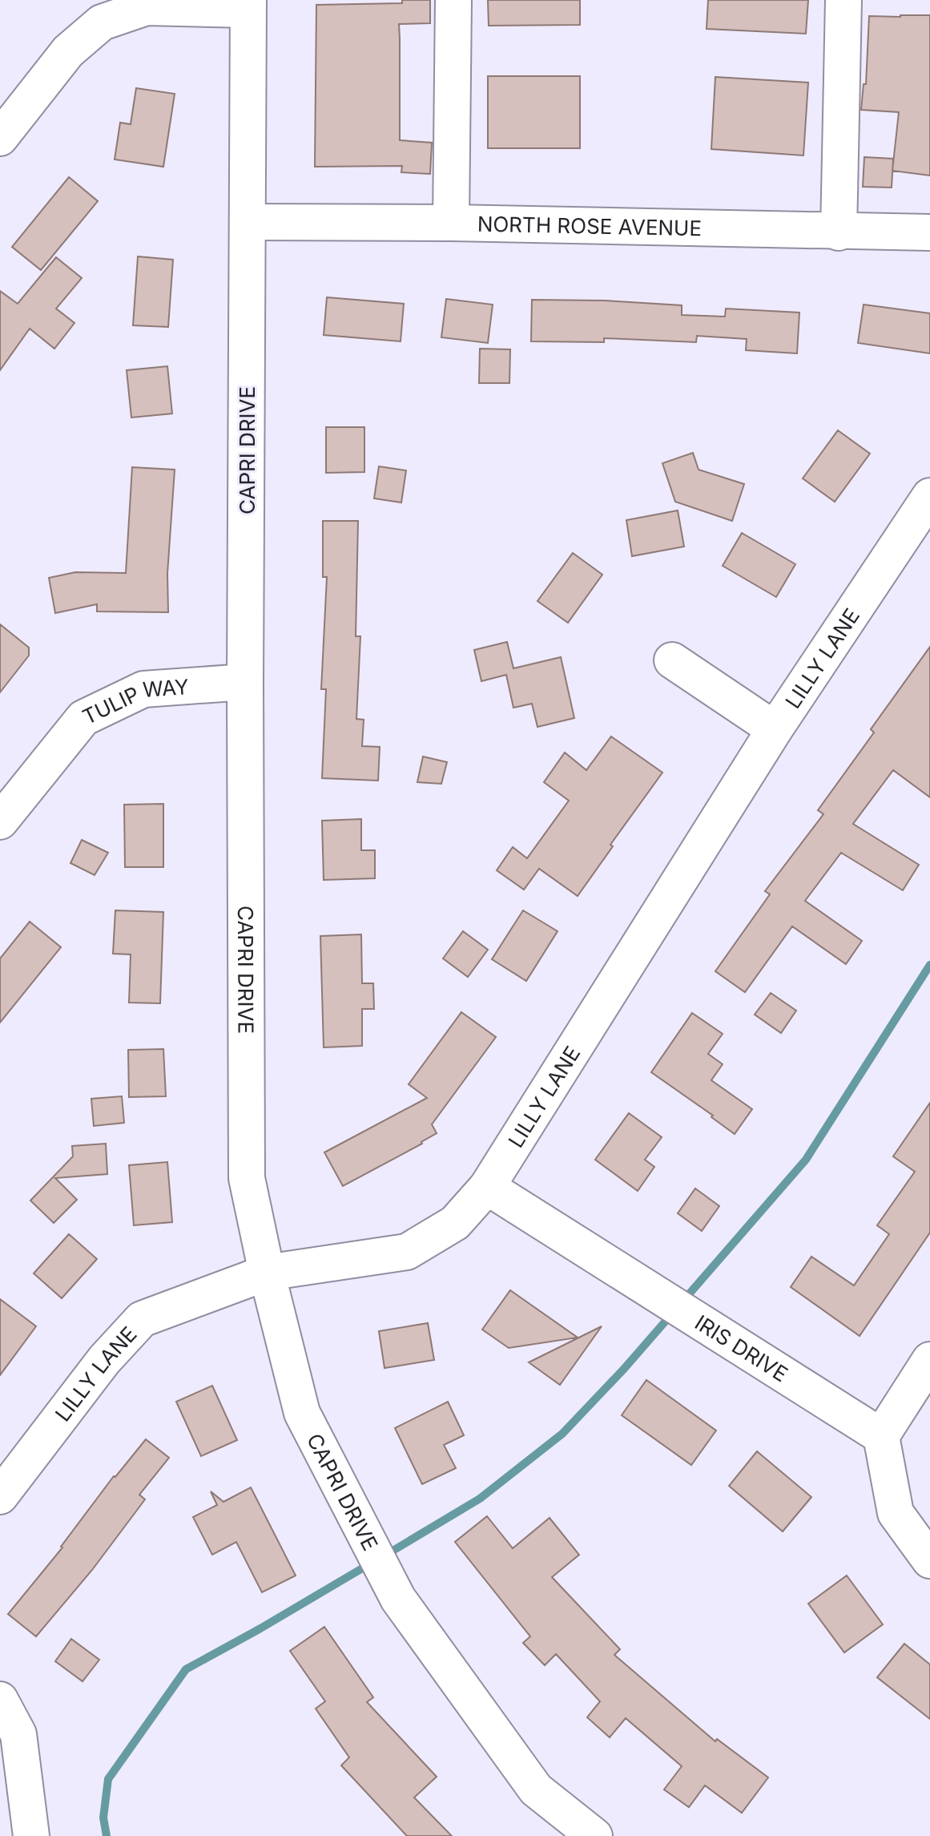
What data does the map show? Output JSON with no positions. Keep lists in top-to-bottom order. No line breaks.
{"streets":{"street":["NORTH ROSE AVENUE","CAPRI DRIVE","LILLY LANE","TULIP WAY","IRIS DRIVE"]},"crossings":[["NORTH ROSE AVENUE","CAPRI DRIVE"],["CAPRI DRIVE","LILLY LANE"],["CAPRI DRIVE","TULIP WAY"],["LILLY LANE","IRIS DRIVE"]]}
